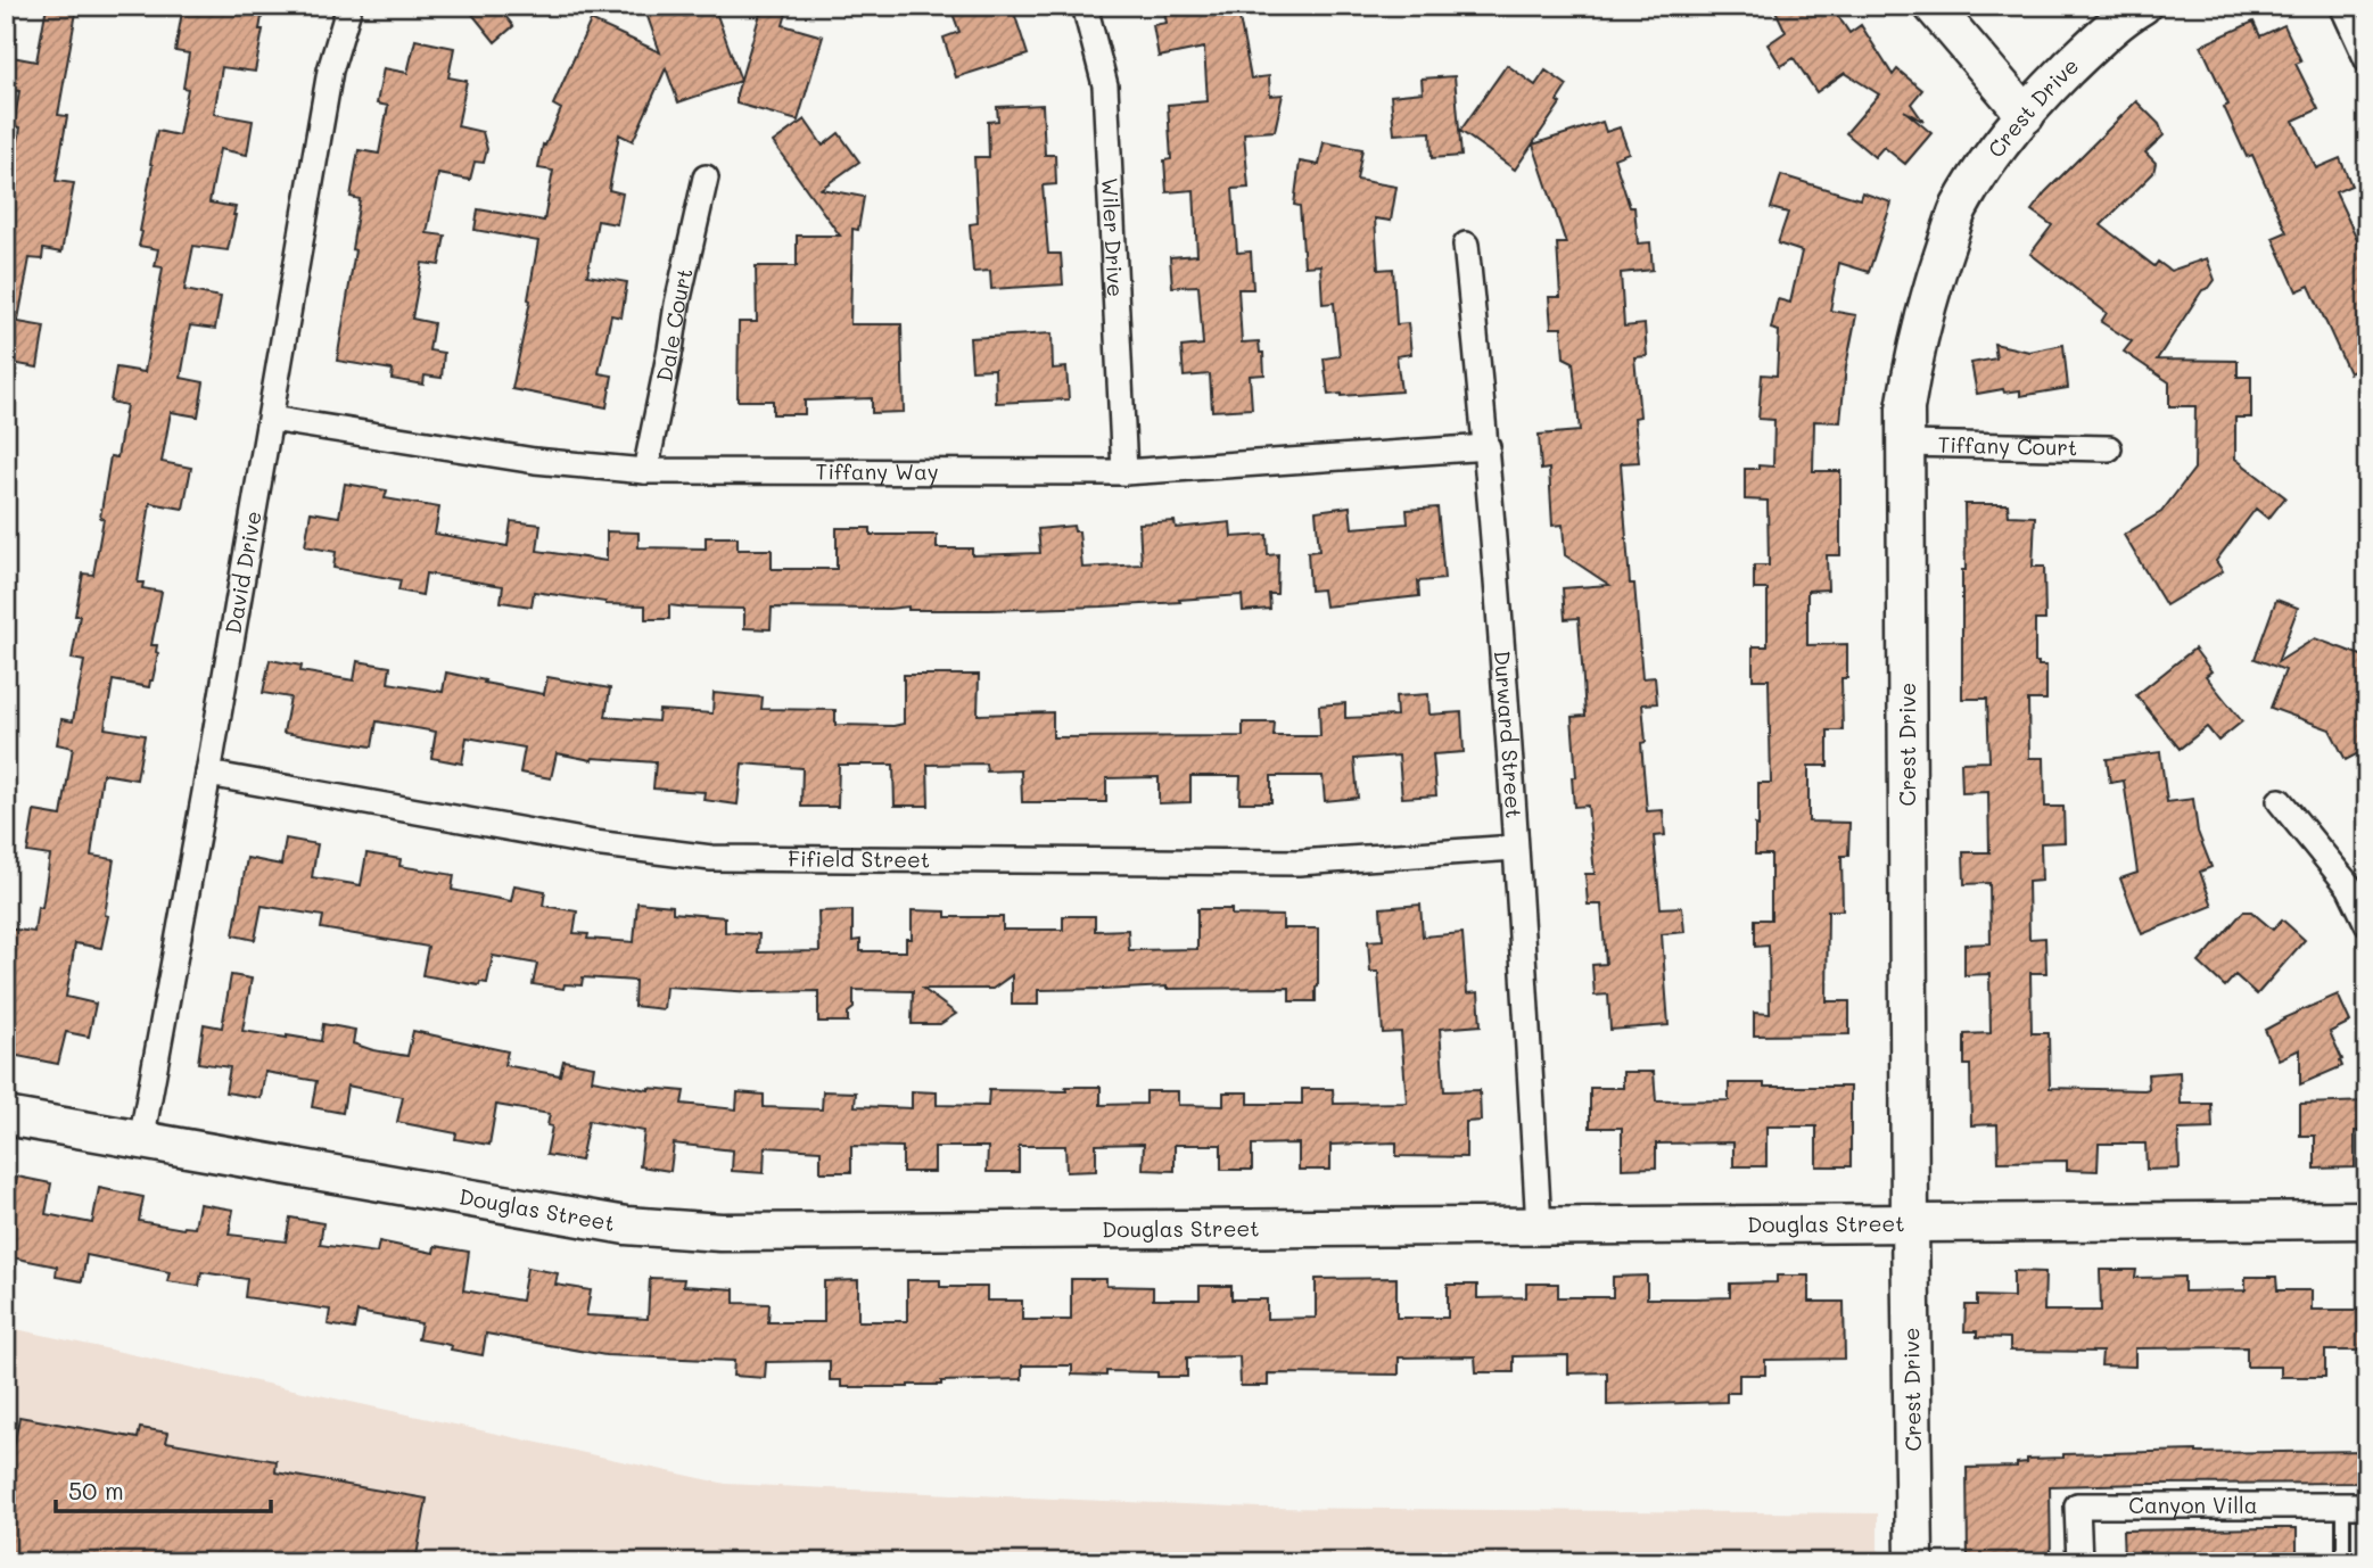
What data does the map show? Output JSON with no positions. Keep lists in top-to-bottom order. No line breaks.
{"streets":{"street":["Crest Drive","Wiler Drive","Dale Court","Tiffany Court","Tiffany Way","David Drive","Durward Street","Fifield Street","Douglas Street","Canyon Villa"]},"crossings":[["Crest Drive","Tiffany Court"],["Crest Drive","Douglas Street"],["Wiler Drive","Tiffany Way"],["Dale Court","Tiffany Way"],["Tiffany Way","David Drive"],["Tiffany Way","Durward Street"],["David Drive","Fifield Street"],["David Drive","Douglas Street"],["Durward Street","Fifield Street"],["Durward Street","Douglas Street"]],"scale_bar":"50 m"}
